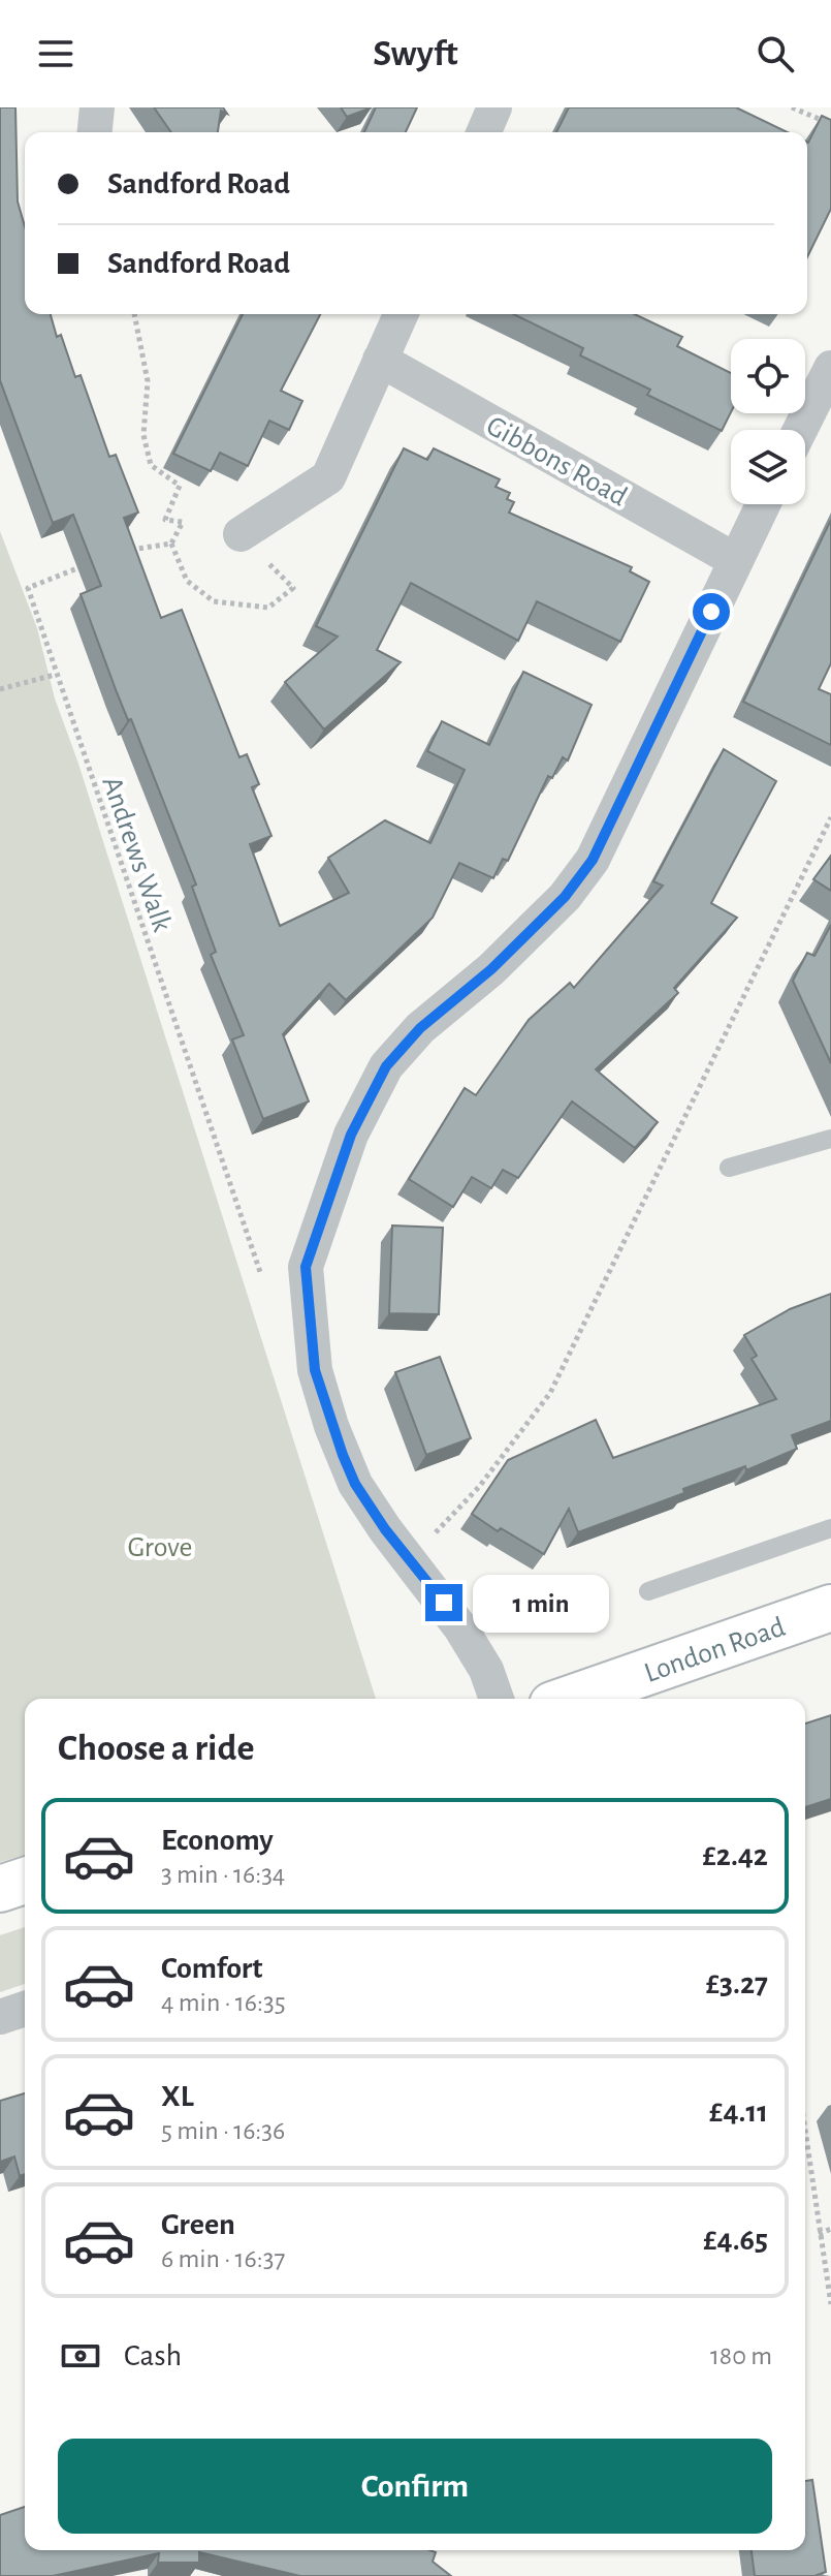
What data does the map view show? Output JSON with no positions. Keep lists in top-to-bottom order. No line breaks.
{"streets":{"main road":["London Road"],"street":["Gibbons Road"],"path":["Andrews Walk"]},"parks":["Grove"],"page":{"header":"Swyft","banner":["Sandford Road","Sandford Road"],"bubble":"1 min","heading":"Choose a ride","list":[{"name":"Economy","note":"3 min · 16:34","value":"£2.42"},{"name":"Comfort","note":"4 min · 16:35","value":"£3.27"},{"name":"XL","note":"5 min · 16:36","value":"£4.11"},{"name":"Green","note":"6 min · 16:37","value":"£4.65"}],"pay":["Cash","180 m"],"buttons":"Confirm"}}
